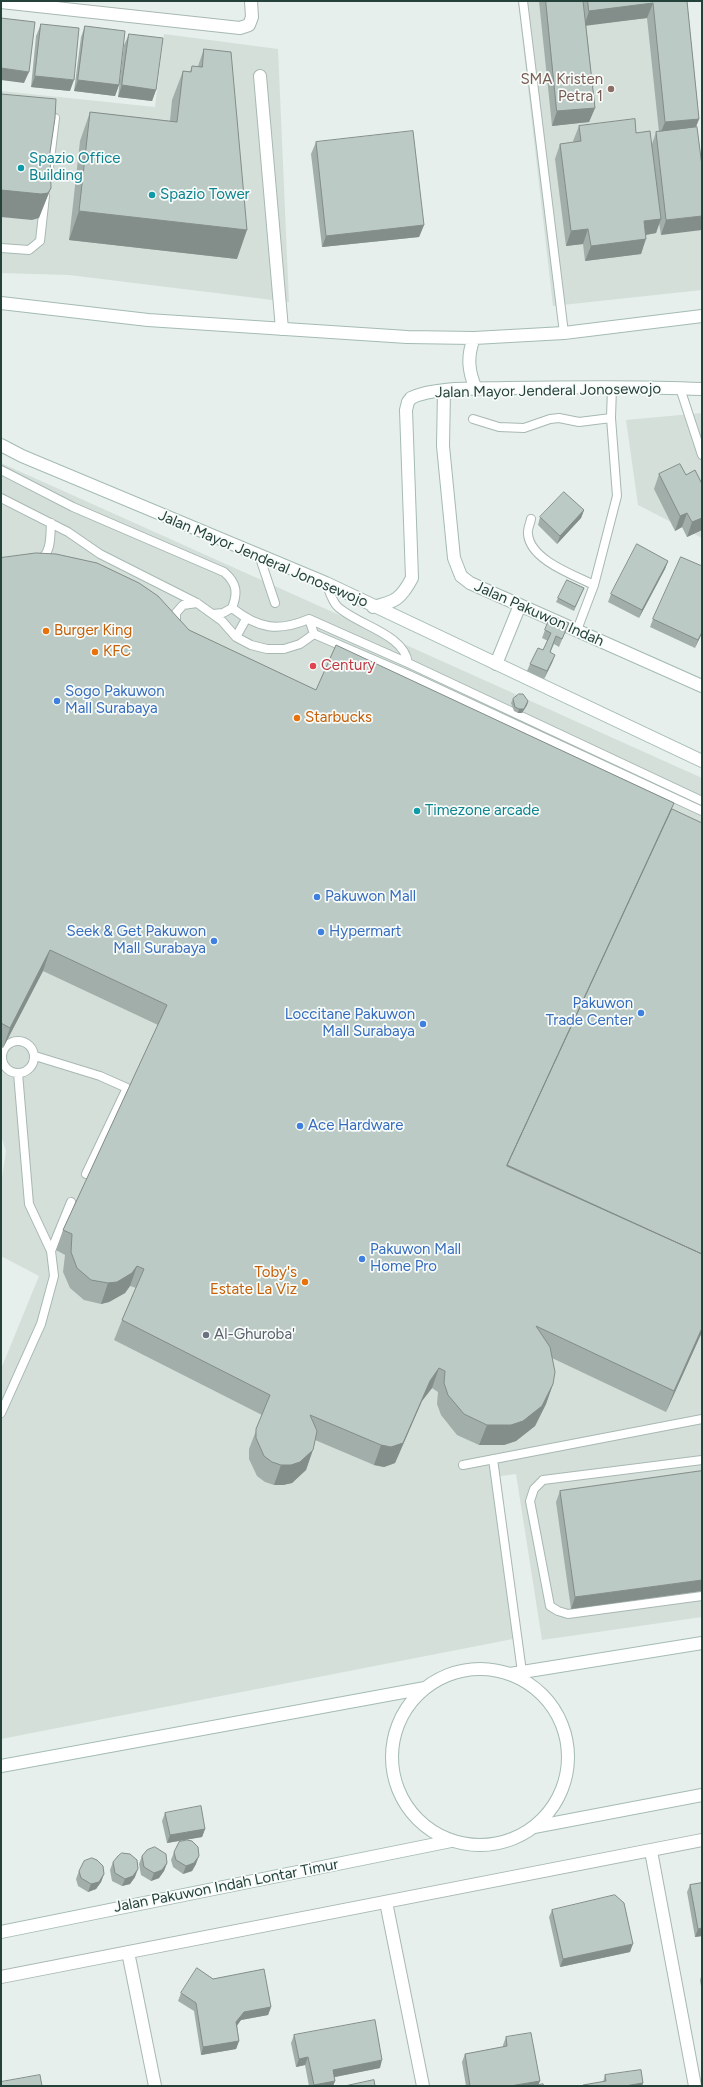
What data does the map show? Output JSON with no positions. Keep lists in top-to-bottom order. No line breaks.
{"streets":{"street":["Jalan Mayor Jenderal Jonosewojo","Jalan Pakuwon Indah","Jalan Pakuwon Indah Lontar Timur"]},"crossings":[["Jalan Mayor Jenderal Jonosewojo","Jalan Pakuwon Indah"]],"places":["SMA Kristen Petra 1","Spazio Office Building","Spazio Tower","Burger King","KFC","Century","Sogo Pakuwon Mall Surabaya","Starbucks","Timezone arcade","Pakuwon Mall","Hypermart","Seek & Get Pakuwon Mall Surabaya","Pakuwon Trade Center","Loccitane Pakuwon Mall Surabaya","Ace Hardware","Pakuwon Mall Home Pro","Toby's Estate La Viz","Al-Ghuroba'"]}
